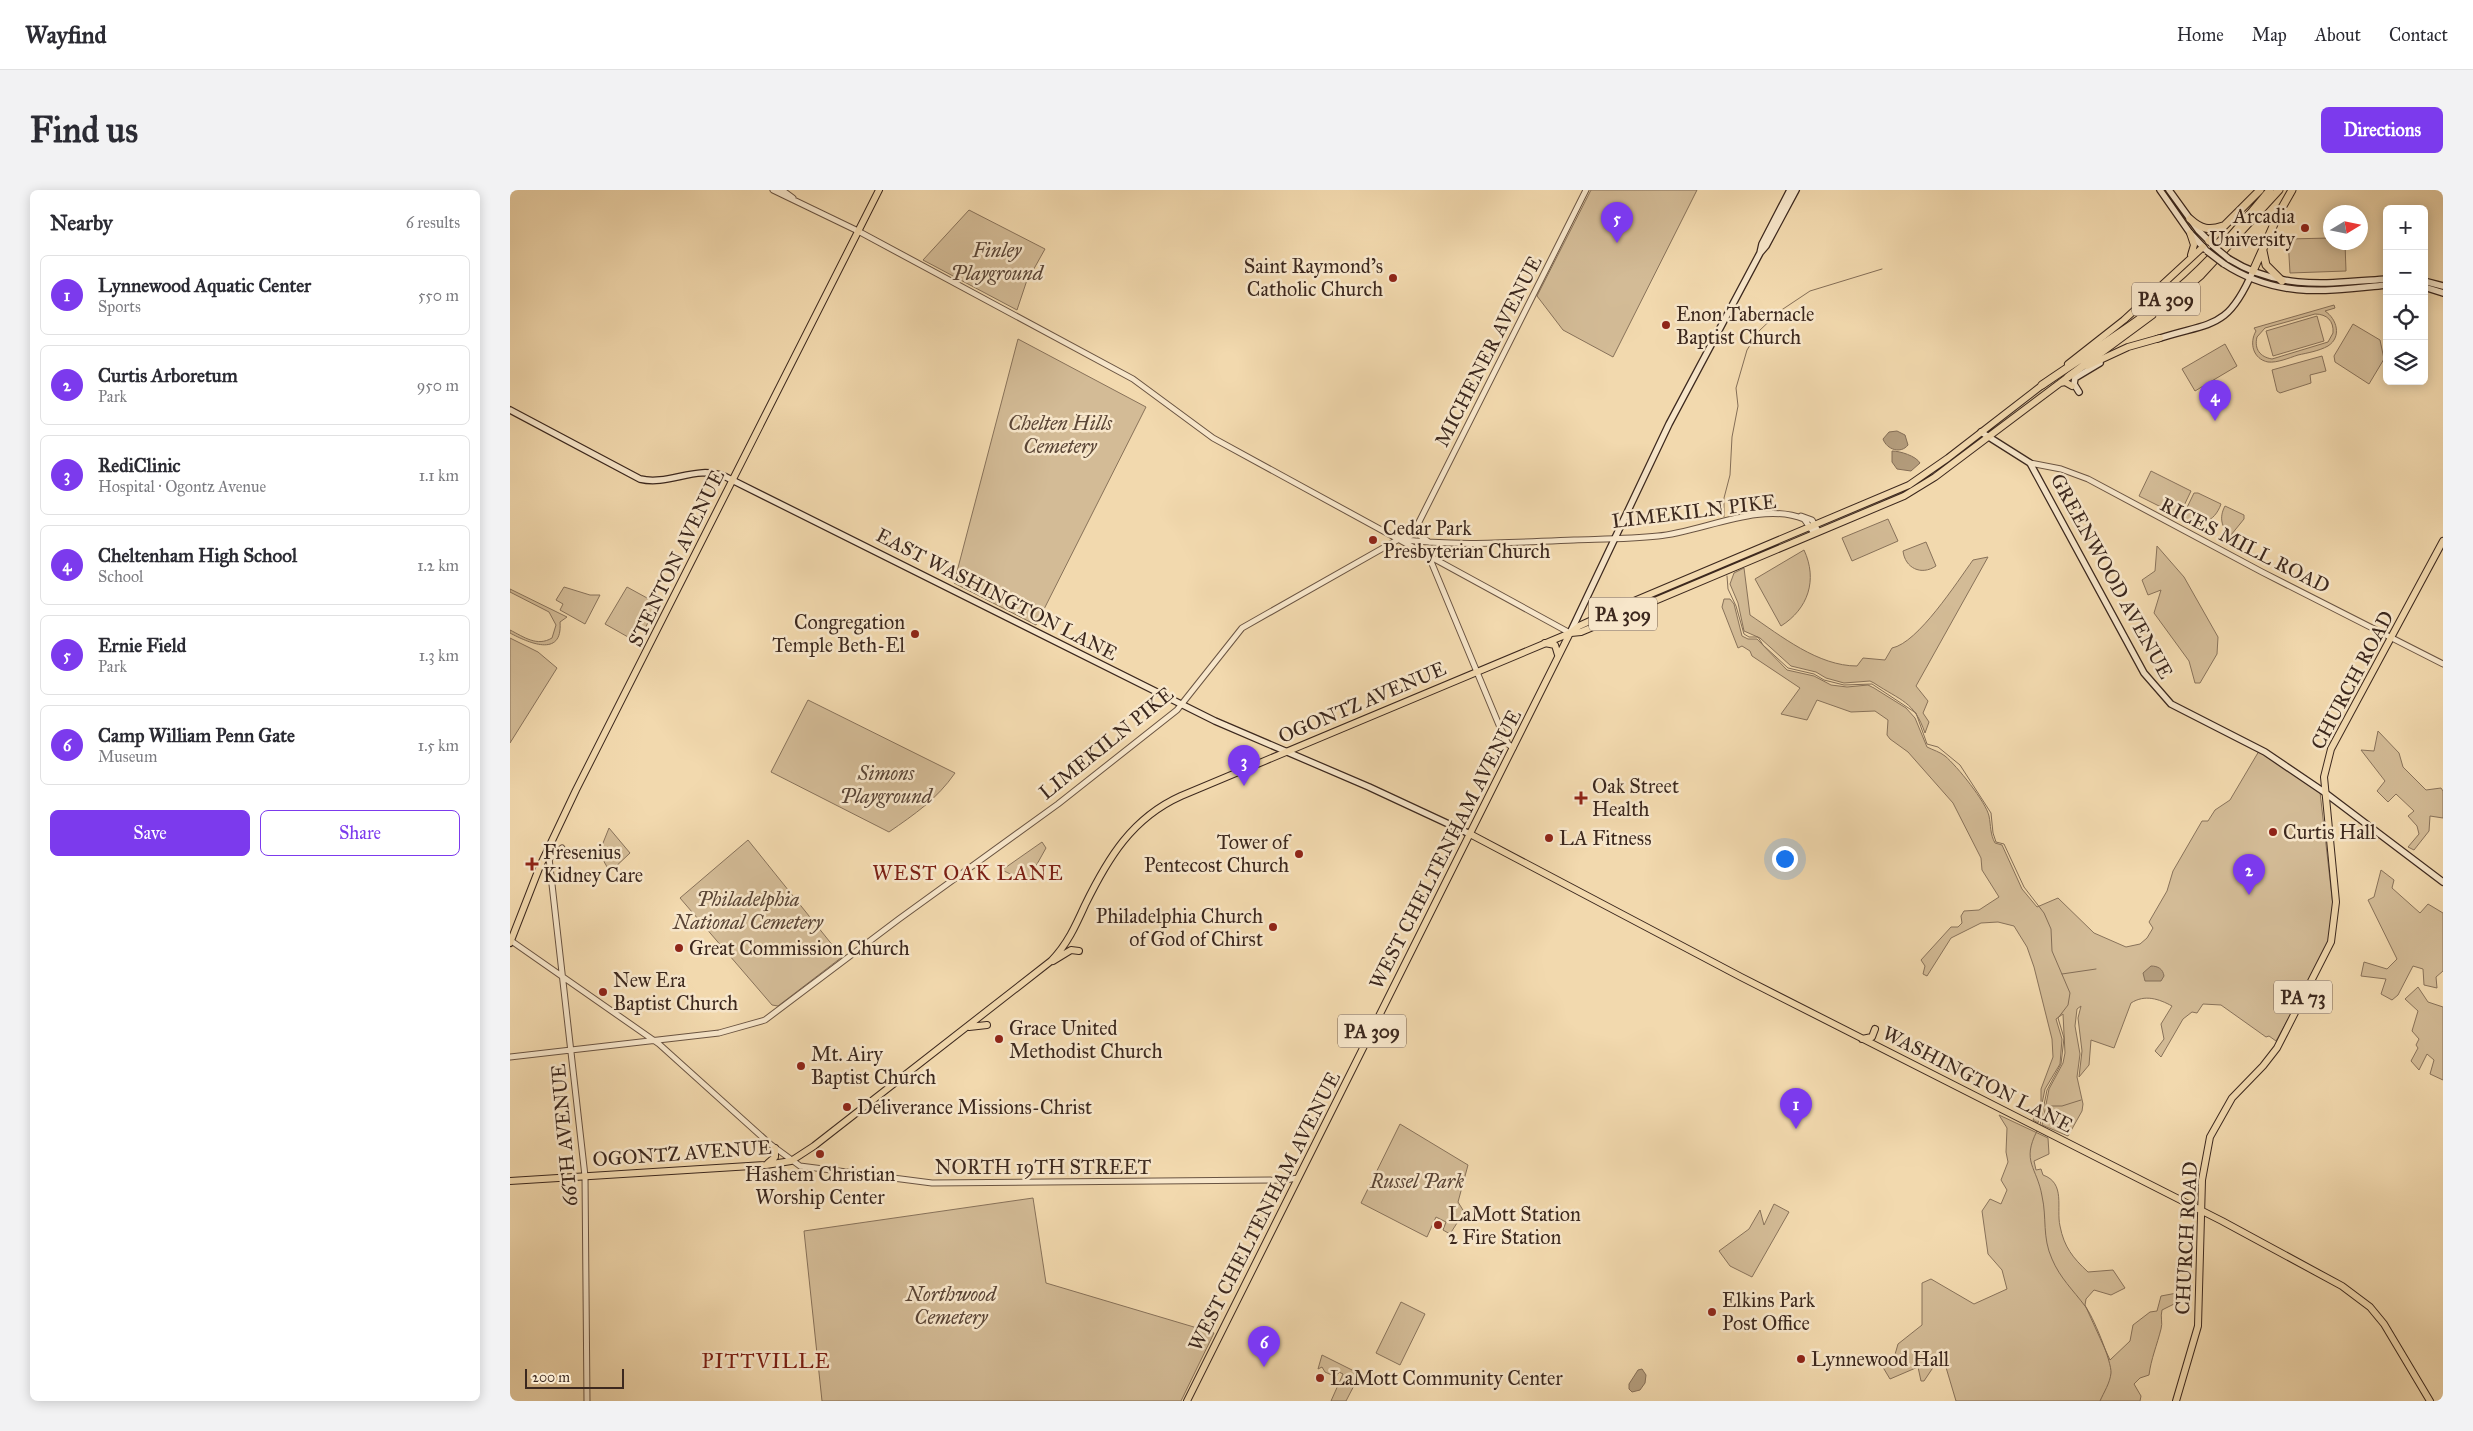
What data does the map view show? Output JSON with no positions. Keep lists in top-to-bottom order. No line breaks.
{"streets":{"highway":["PA 309"],"main road":["STENTON AVENUE","GREENWOOD AVENUE","EAST WASHINGTON LANE","CHURCH ROAD","OGONTZ AVENUE","WEST CHELTENHAM AVENUE","PA 73","WASHINGTON LANE"],"street":["MICHENER AVENUE","LIMEKILN PIKE","RICES MILL ROAD","66TH AVENUE","NORTH 19TH STREET"]},"crossings":[["PA 309","LIMEKILN PIKE"],["PA 309","GREENWOOD AVENUE"],["PA 309","OGONTZ AVENUE"],["MICHENER AVENUE","LIMEKILN PIKE"],["LIMEKILN PIKE","EAST WASHINGTON LANE"],["LIMEKILN PIKE","OGONTZ AVENUE"],["LIMEKILN PIKE","66TH AVENUE"],["RICES MILL ROAD","GREENWOOD AVENUE"],["RICES MILL ROAD","CHURCH ROAD"],["STENTON AVENUE","EAST WASHINGTON LANE"],["STENTON AVENUE","66TH AVENUE"],["GREENWOOD AVENUE","CHURCH ROAD"],["EAST WASHINGTON LANE","OGONTZ AVENUE"],["EAST WASHINGTON LANE","WEST CHELTENHAM AVENUE"],["EAST WASHINGTON LANE","WASHINGTON LANE"],["CHURCH ROAD","WASHINGTON LANE"],["OGONTZ AVENUE","WEST CHELTENHAM AVENUE"],["OGONTZ AVENUE","66TH AVENUE"],["OGONTZ AVENUE","NORTH 19TH STREET"],["WEST CHELTENHAM AVENUE","WASHINGTON LANE"],["WEST CHELTENHAM AVENUE","NORTH 19TH STREET"]],"districts":["WEST OAK LANE","PITTVILLE"],"parks":["Finley Playground","Chelten Hills Cemetery","Simons Playground","Philadelphia National Cemetery","Russel Park","Northwood Cemetery"],"places":{"other":["Arcadia University","Saint Raymond's Catholic Church","Enon Tabernacle Baptist Church","Cedar Park Presbyterian Church","Congregation Temple Beth-El","Curtis Hall","LA Fitness","Tower of Pentecost Church","Philadelphia Church of God of Chirst","Great Commission Church","New Era Baptist Church","Grace United Methodist Church","Mt. Airy Baptist Church","Deliverance Missions-Christ","Hashem Christian Worship Center","LaMott Station 2 Fire Station","Elkins Park Post Office","Lynnewood Hall","LaMott Community Center"],"health":["Oak Street Health","Fresenius Kidney Care"]},"scale_bar":"200 m","north":"right","page":{"header":"Wayfind","nav":["Home","Map","About","Contact"],"buttons":["Directions",["Save","Share"]],"title":"Find us","heading":["Nearby","6 results"],"pins":["5","4","3","2","1","6"],"map_buttons":["+","−"],"list":[{"mark":"1","name":"Lynnewood Aquatic Center","note":"Sports","value":"550 m"},{"mark":"2","name":"Curtis Arboretum","note":"Park","value":"950 m"},{"mark":"3","name":"RediClinic","note":"Hospital · Ogontz Avenue","value":"1.1 km"},{"mark":"4","name":"Cheltenham High School","note":"School","value":"1.2 km"},{"mark":"5","name":"Ernie Field","note":"Park","value":"1.3 km"},{"mark":"6","name":"Camp William Penn Gate","note":"Museum","value":"1.5 km"}],"scale":"200 m"}}
